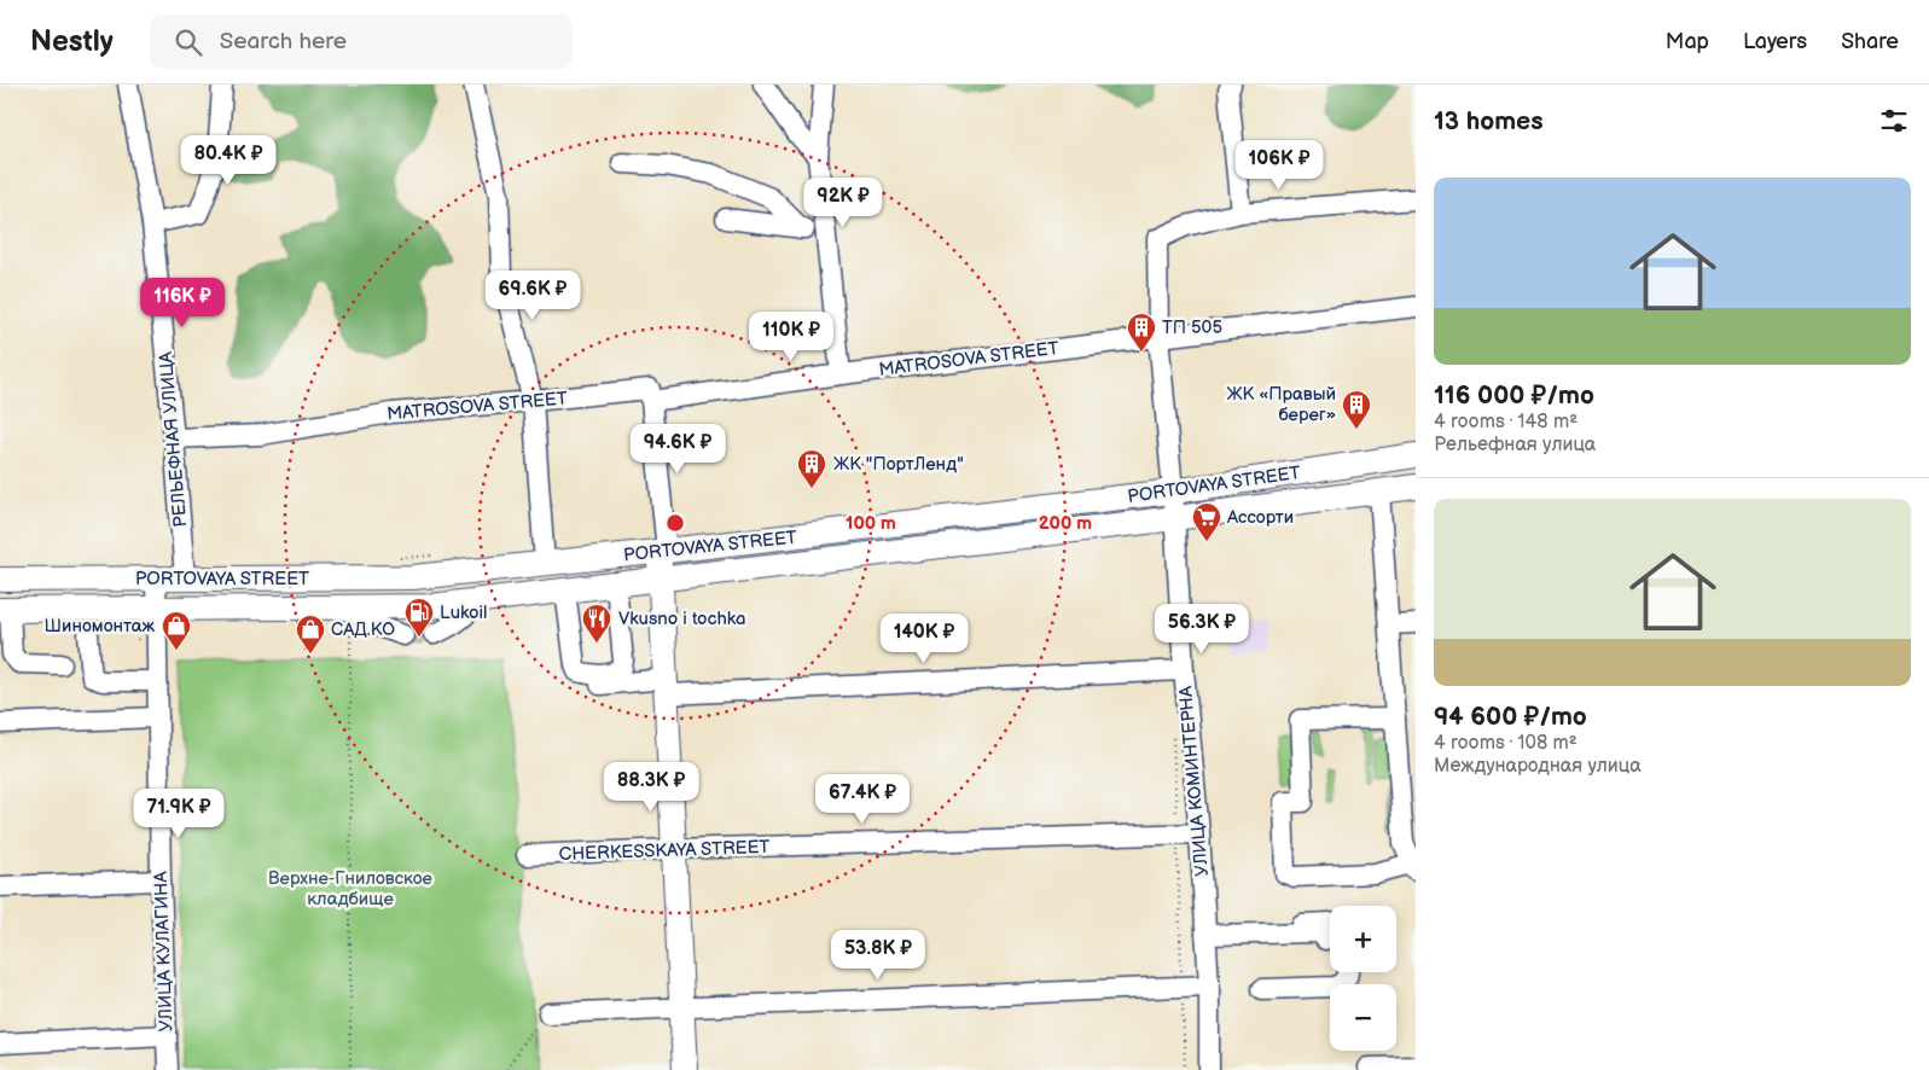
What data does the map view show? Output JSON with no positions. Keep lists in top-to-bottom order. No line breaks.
{"streets":{"main road":["PORTOVAYA STREET"],"street":["MATROSOVA STREET","РЕЛЬЕФНАЯ УЛИЦА","УЛИЦА КОМИНТЕРНА","CHERKESSKAYA STREET","УЛИЦА КУЛАГИНА"]},"crossings":[["MATROSOVA STREET","РЕЛЬЕФНАЯ УЛИЦА"],["MATROSOVA STREET","УЛИЦА КОМИНТЕРНА"],["РЕЛЬЕФНАЯ УЛИЦА","PORTOVAYA STREET"],["PORTOVAYA STREET","УЛИЦА КОМИНТЕРНА"],["PORTOVAYA STREET","УЛИЦА КУЛАГИНА"],["УЛИЦА КОМИНТЕРНА","CHERKESSKAYA STREET"]],"parks":["Верхне-Гниловское кладбище"],"places":{"building":["ТП 505","ЖК «Правый берег»","ЖК \"ПортЛенд\""],"supermarket":["Ассорти"],"fuel station":["Lukoil"],"restaurant":["Vkusno i tochka"],"shop":["Шиномонтаж","САД.КО"]},"page":{"header":"Nestly","search":"Search here","nav":["Map","Layers","Share"],"heading":"13 homes","price":["80.4K ₽","106K ₽","92K ₽","69.6K ₽","116K ₽","110K ₽","94.6K ₽","56.3K ₽","140K ₽","88.3K ₽","67.4K ₽","71.9K ₽","53.8K ₽"],"list":[{"name":"116 000 ₽/mo","note":"4 rooms · 148 m² · Рельефная улица"},{"name":"94 600 ₽/mo","note":"4 rooms · 108 m² · Международная улица"}],"map_buttons":["+","−"]},"rings":["100 m","200 m"]}
